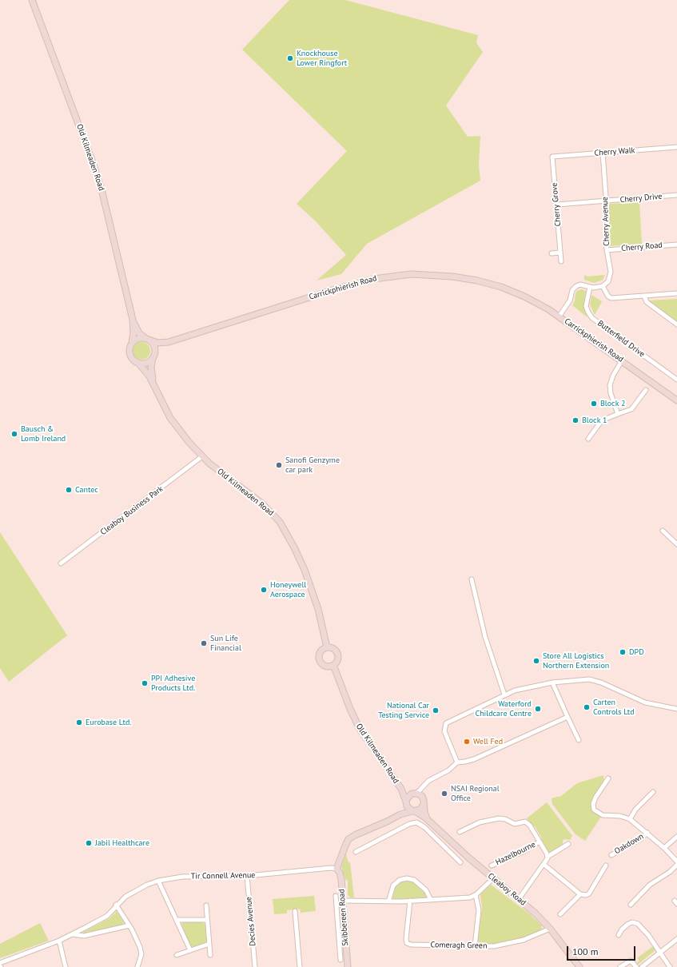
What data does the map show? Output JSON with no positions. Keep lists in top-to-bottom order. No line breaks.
{"streets":{"street":["Cherry Walk","Old Kilmeaden Road","Cherry Drive","Cherry Grove","Cherry Avenue","Cherry Road","Carrickphierish Road","Butterfield Drive","Cleaboy Business Park","Oakdown","Hazelbourne","Tir Connell Avenue","Cleaboy Road","Skibbereen Road","Decies Avenue","Comeragh Green"]},"crossings":[["Cherry Walk","Cherry Grove"],["Cherry Walk","Cherry Avenue"],["Old Kilmeaden Road","Carrickphierish Road"],["Old Kilmeaden Road","Cleaboy Business Park"],["Old Kilmeaden Road","Cleaboy Road"],["Cherry Drive","Cherry Grove"],["Cherry Drive","Cherry Avenue"],["Cherry Avenue","Cherry Road"],["Tir Connell Avenue","Skibbereen Road"],["Tir Connell Avenue","Decies Avenue"],["Cleaboy Road","Comeragh Green"]],"places":["Knockhouse Lower Ringfort","Block 2","Block 1","Bausch & Lomb Ireland","Sanofi Genzyme car park","Cantec","Honeywell Aerospace","Sun Life Financial","DPD","Store All Logistics Northern Extension","PPI Adhesive Products Ltd.","Carten Controls Ltd","Waterford Childcare Centre","National Car Testing Service","Eurobase Ltd.","Well Fed","NSAI Regional Office","Jabil Healthcare"],"scale_bar":"100 m"}
